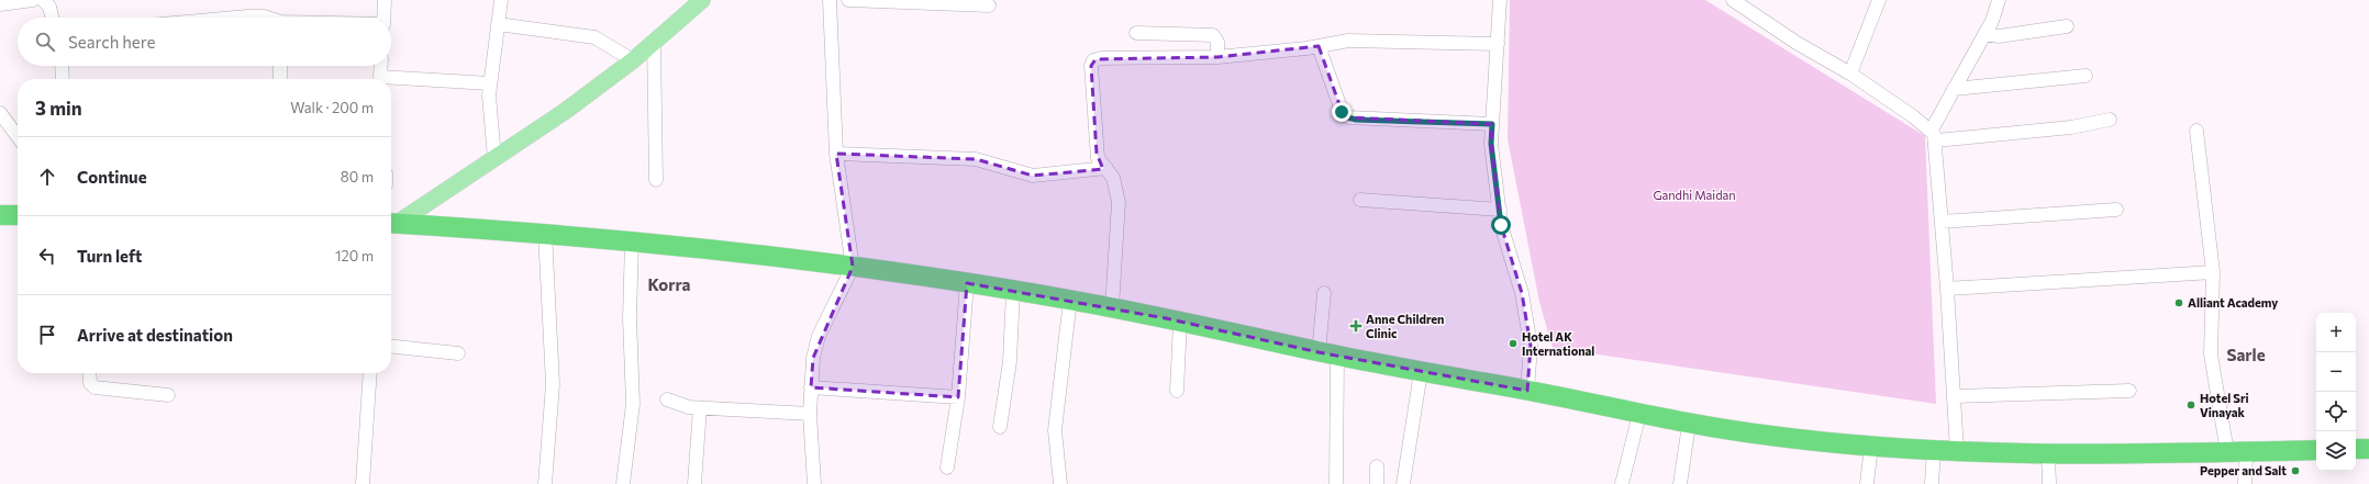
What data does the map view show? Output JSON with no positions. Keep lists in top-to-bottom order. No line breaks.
{"districts":["Korra","Sarle"],"parks":["Gandhi Maidan"],"places":{"other":["Alliant Academy","Hotel AK International","Hotel Sri Vinayak","Pepper and Salt"],"health":["Anne Children Clinic"]},"page":{"search":"Search here","heading":["3 min","Walk · 200 m"],"list":[["Continue","80 m"],["Turn left","120 m"],"Arrive at destination"],"map_buttons":["+","−"]}}
